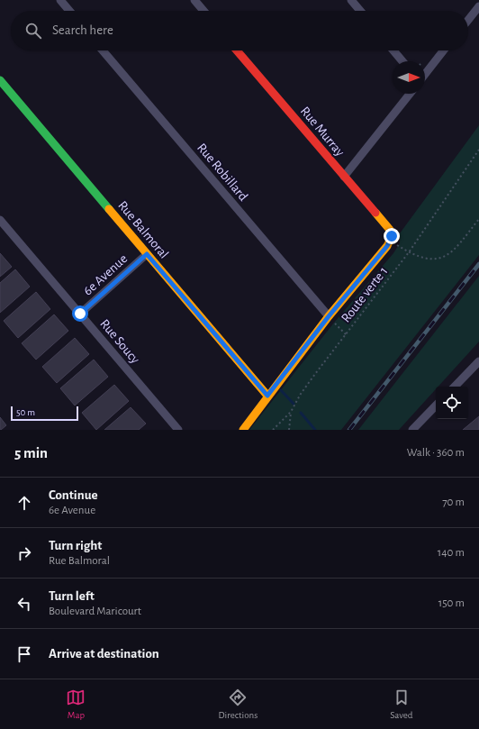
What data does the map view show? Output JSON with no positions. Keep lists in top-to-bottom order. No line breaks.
{"streets":{"street":["Rue Murray","Rue Robillard","Rue Balmoral","6e Avenue","Rue Soucy"],"path":["Route verte 1"]},"crossings":[["Rue Balmoral","6e Avenue"],["6e Avenue","Rue Soucy"]],"scale_bar":"50 m","north":"right","page":{"search":"Search here","scale":"50 m","heading":["5 min","Walk · 360 m"],"list":[["Continue","6e Avenue","70 m"],["Turn right","Rue Balmoral","140 m"],["Turn left","Boulevard Maricourt","150 m"],"Arrive at destination"],"nav":["Map","Directions","Saved"]}}
